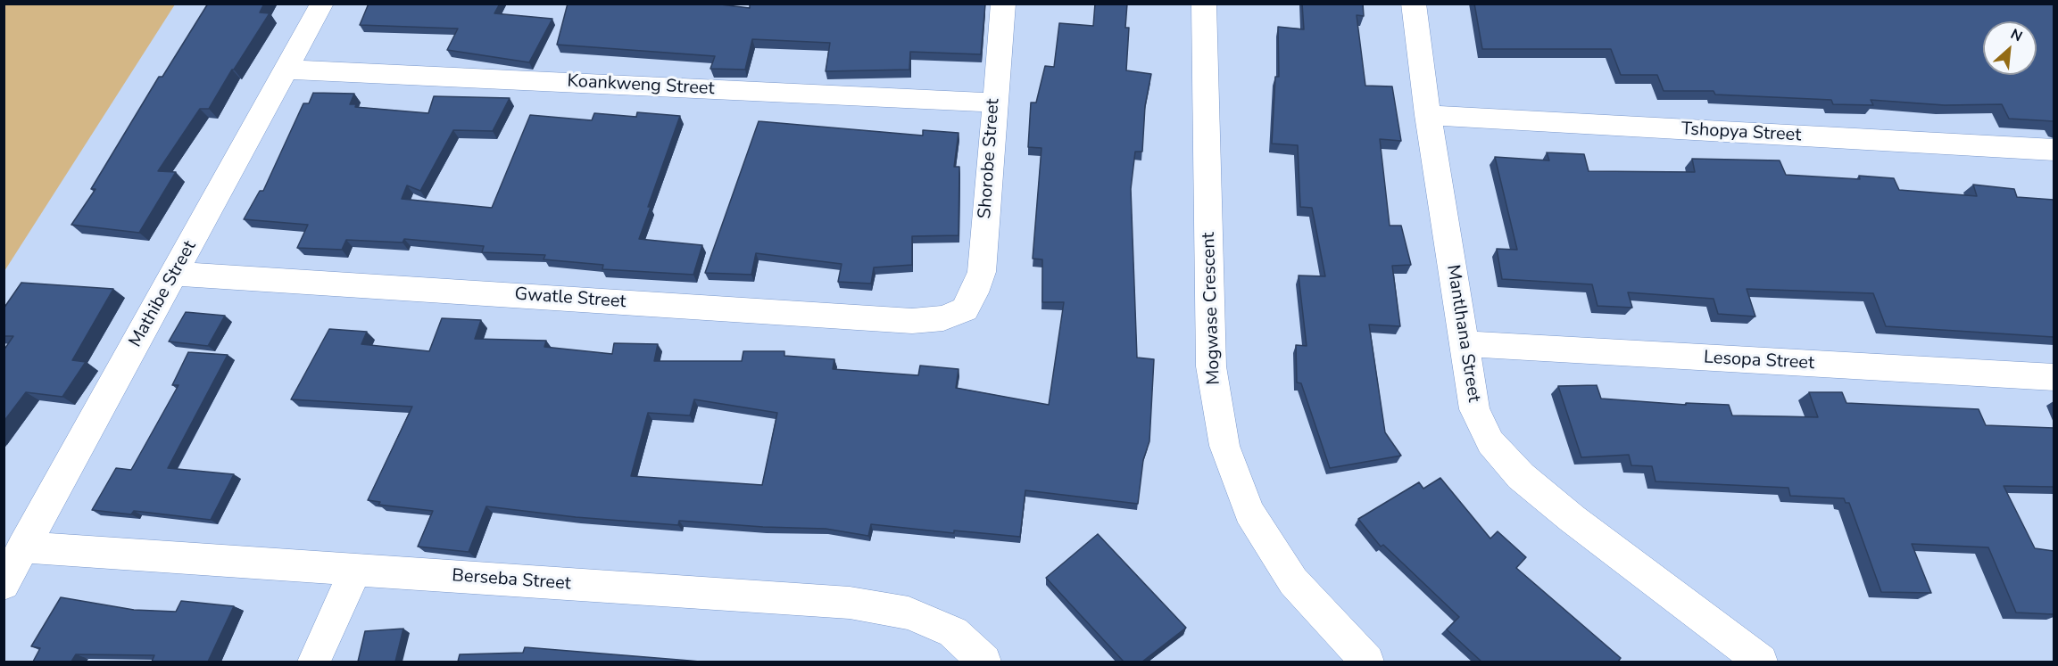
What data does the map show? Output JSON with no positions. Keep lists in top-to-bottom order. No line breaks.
{"streets":{"street":["Koankweng Street","Tshopya Street","Shorobe Street","Mathibe Street","Gwatle Street","Mogwase Crescent","Mantlhana Street","Lesopa Street","Berseba Street"]},"crossings":[["Koankweng Street","Shorobe Street"],["Koankweng Street","Mathibe Street"],["Tshopya Street","Mantlhana Street"],["Shorobe Street","Gwatle Street"],["Mathibe Street","Gwatle Street"],["Mathibe Street","Berseba Street"],["Mantlhana Street","Lesopa Street"]],"north":"top right"}
